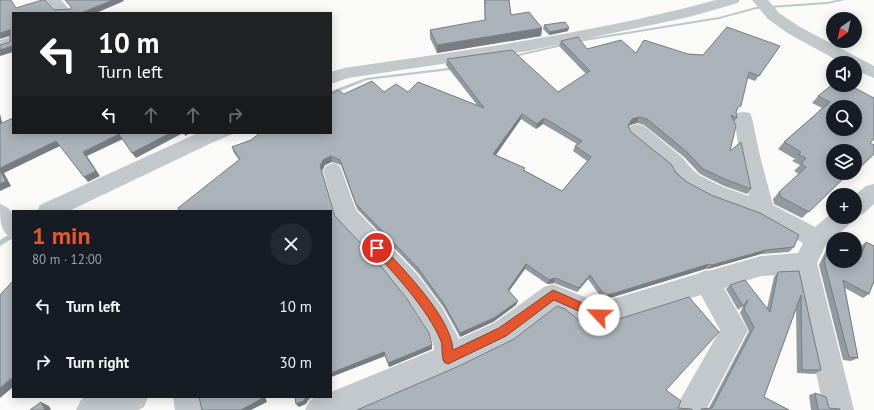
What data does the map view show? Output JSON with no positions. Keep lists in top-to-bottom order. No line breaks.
{"north":"bottom left","page":{"map_buttons":["+","−"],"turn":["10 m","Turn left"],"heading":["1 min","80 m · 12:00"],"list":[{"name":"Turn left","value":"10 m"},{"name":"Turn right","value":"30 m"}]}}
